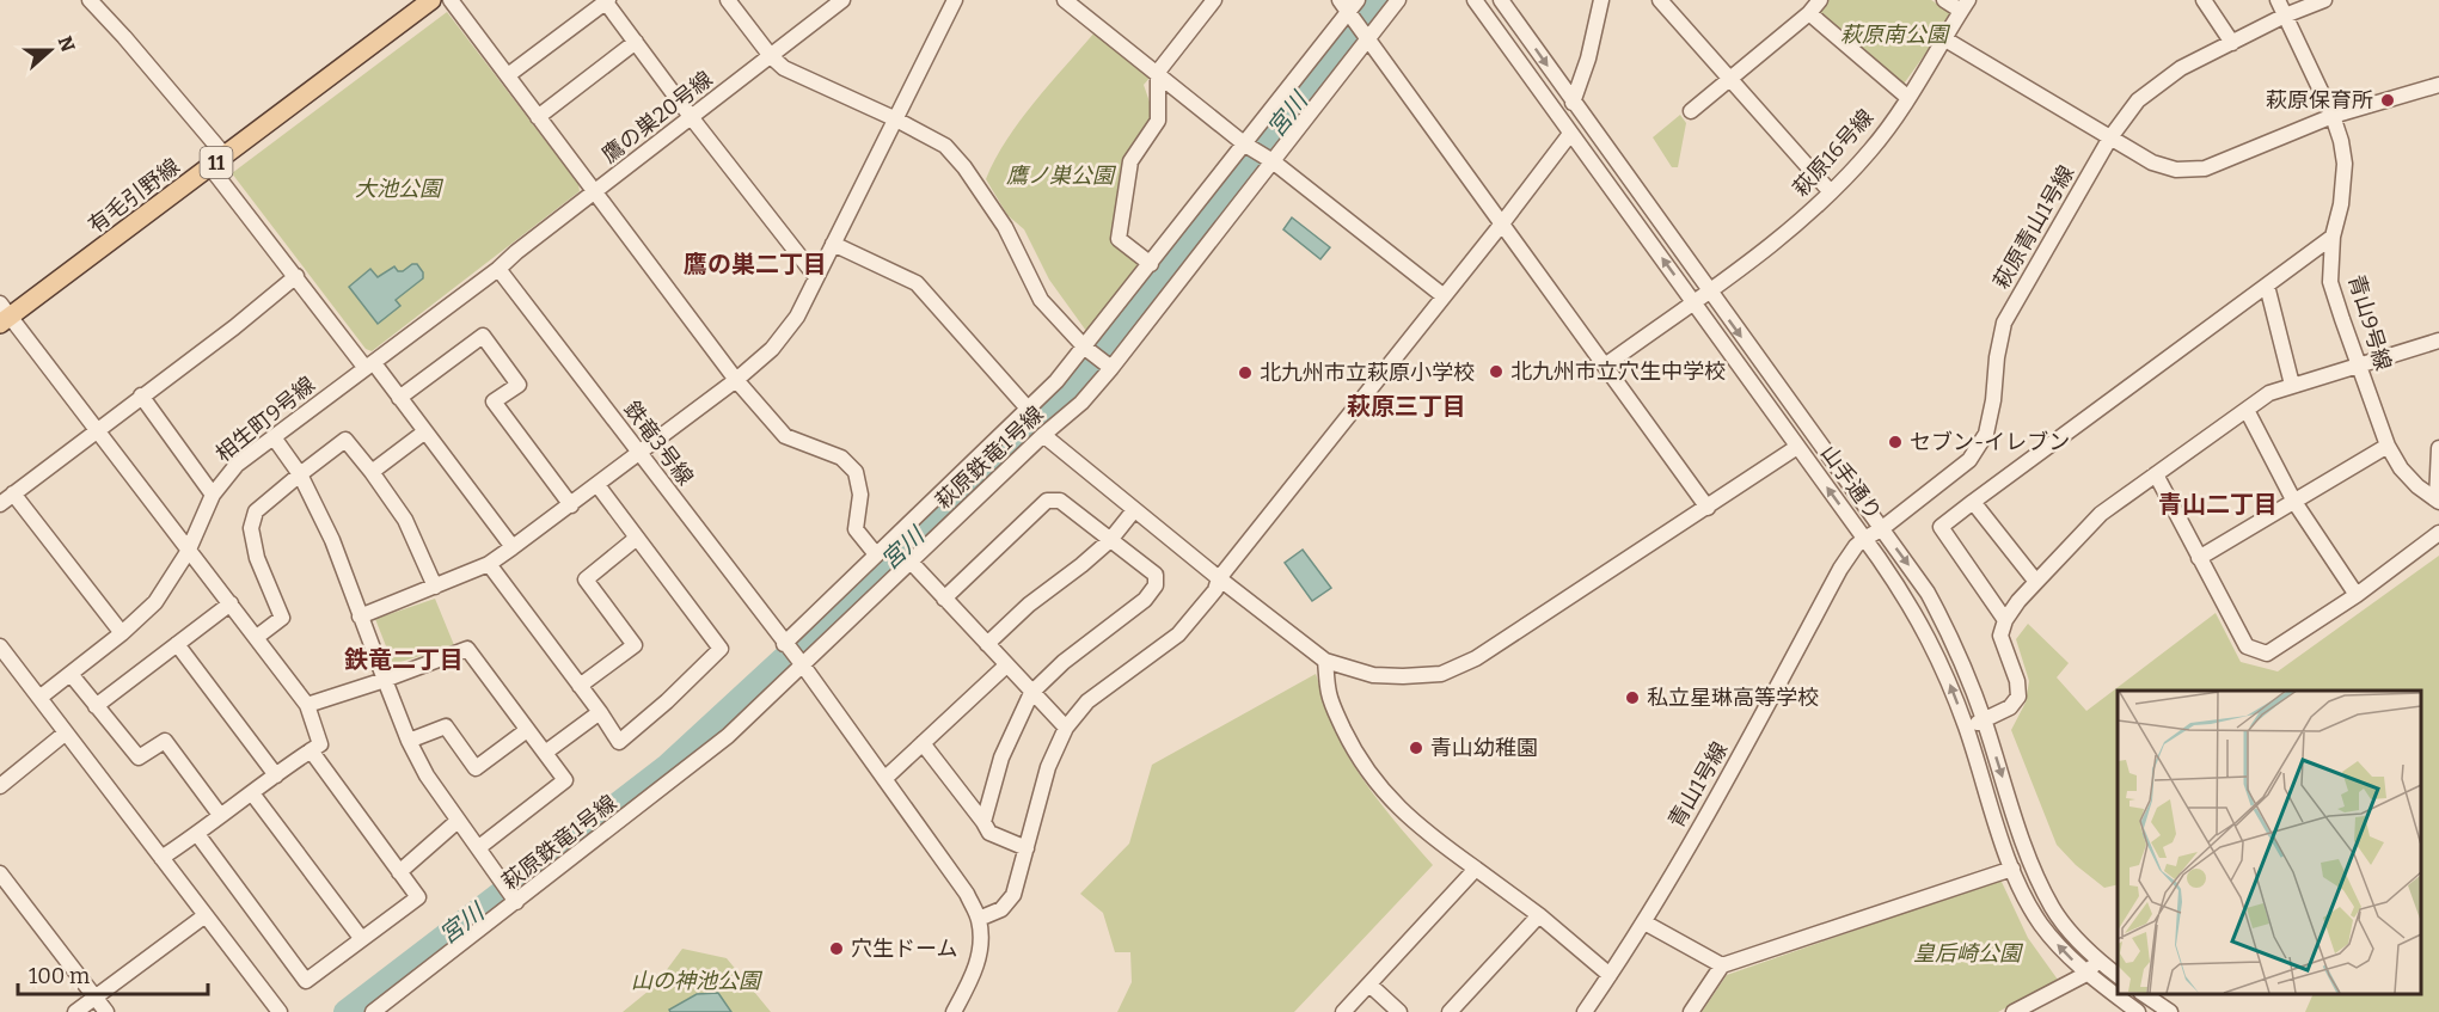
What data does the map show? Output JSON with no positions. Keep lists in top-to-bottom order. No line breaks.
{"streets":{"main road":["11","有毛引野線"],"street":["鷹の巣20号線","萩原16号線","萩原青山1号線","青山9号線","相生町9号線","鉄竜3号線","萩原鉄竜1号線","山手通り","青山1号線"]},"crossings":[["鷹の巣20号線","相生町9号線"],["鷹の巣20号線","鉄竜3号線"],["萩原16号線","山手通り"],["萩原青山1号線","青山9号線"],["萩原青山1号線","山手通り"],["萩原青山1号線","青山1号線"],["相生町9号線","鉄竜3号線"],["鉄竜3号線","萩原鉄竜1号線"],["山手通り","青山1号線"]],"districts":["鷹の巣二丁目","萩原三丁目","青山二丁目","鉄竜二丁目"],"water":["宮川"],"parks":["萩原南公園","鷹ノ巣公園","大池公園","皇后崎公園","山の神池公園"],"places":["萩原保育所","北九州市立穴生中学校","北九州市立萩原小学校","セブン-イレブン","私立星琳高等学校","青山幼稚園","穴生ドーム"],"scale_bar":"100 m","north":"right"}
